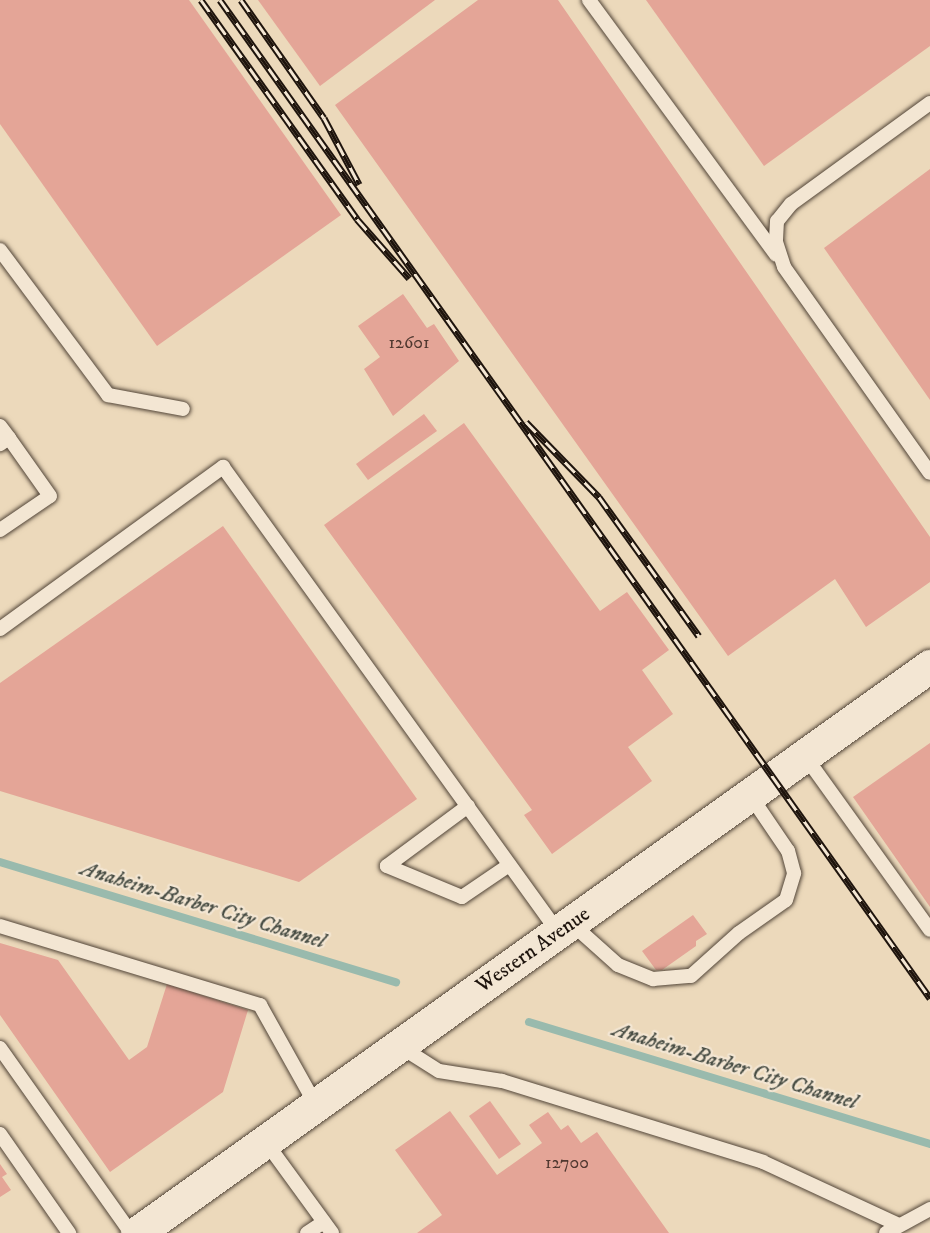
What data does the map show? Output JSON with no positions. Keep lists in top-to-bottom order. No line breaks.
{"streets":{"street":["Western Avenue"]},"water":["Anaheim-Barber City Channel"],"house_numbers":["12601","12700"]}
